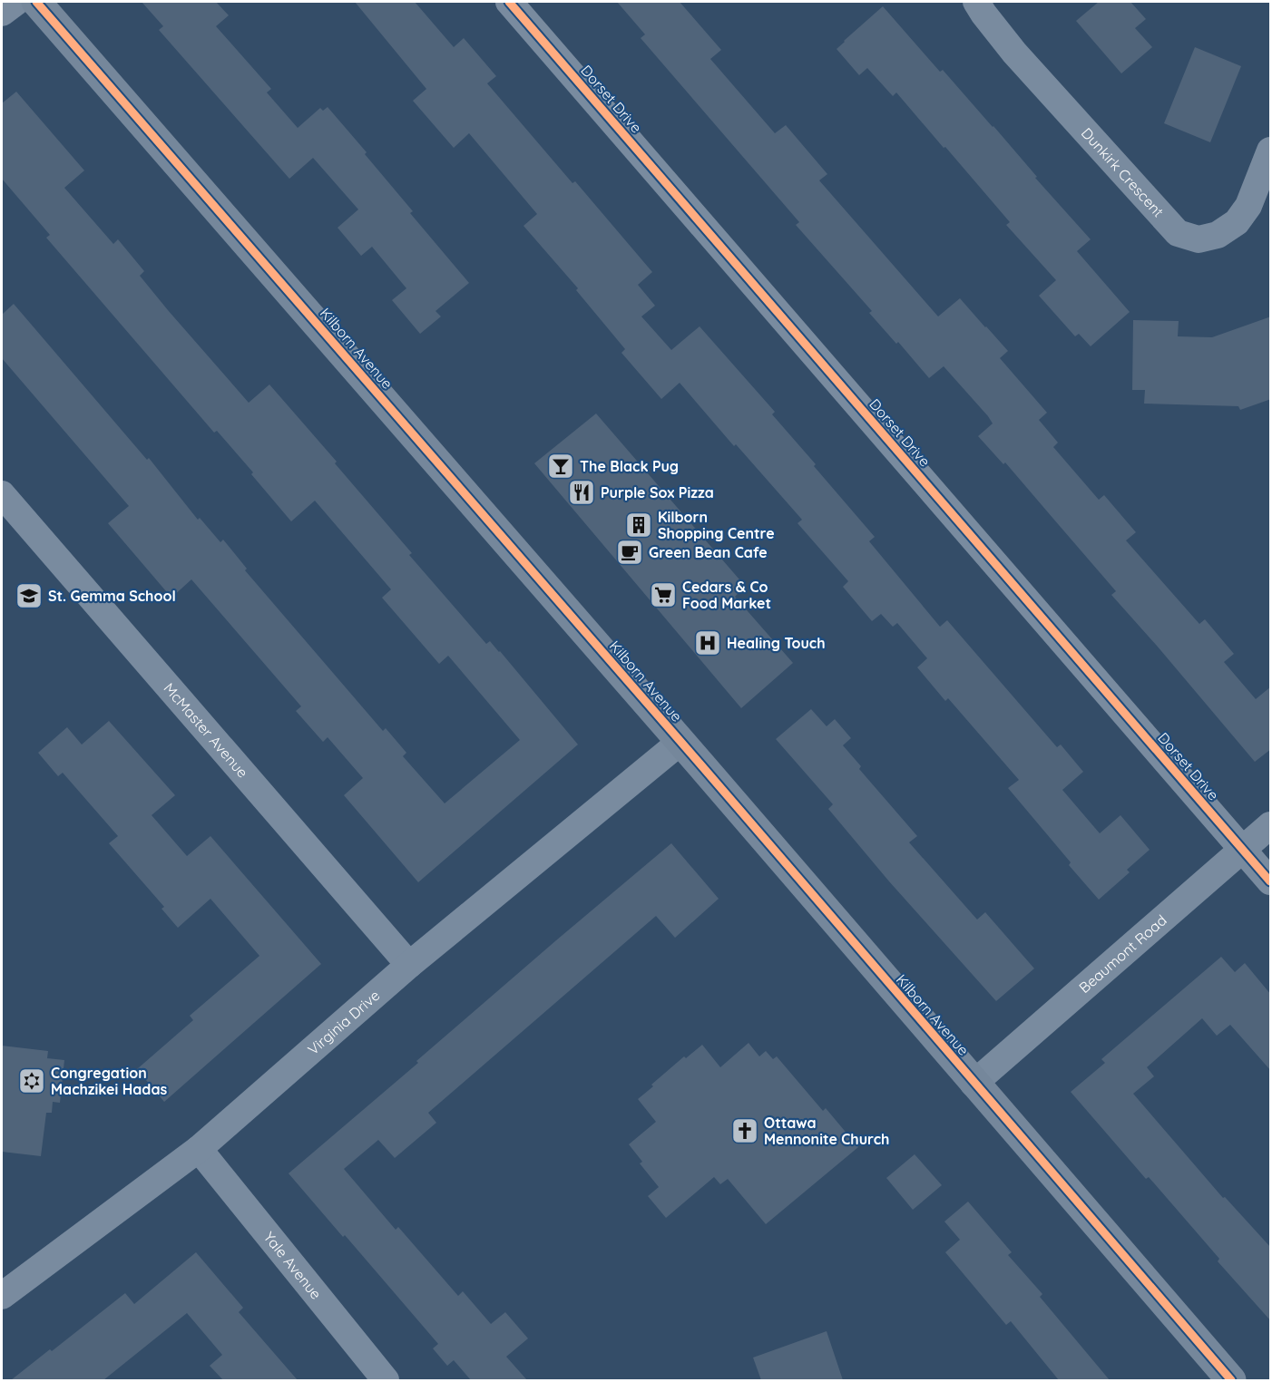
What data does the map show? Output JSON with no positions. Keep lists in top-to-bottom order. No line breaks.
{"streets":{"street":["Dorset Drive","Dunkirk Crescent","Kilborn Avenue","McMaster Avenue","Beaumont Road","Virginia Drive","Yale Avenue"]},"crossings":[["Dorset Drive","Beaumont Road"],["Kilborn Avenue","Beaumont Road"],["Kilborn Avenue","Virginia Drive"],["McMaster Avenue","Virginia Drive"],["Virginia Drive","Yale Avenue"]],"places":{"bar":["The Black Pug"],"restaurant":["Purple Sox Pizza"],"building":["Kilborn Shopping Centre"],"cafe":["Green Bean Cafe"],"supermarket":["Cedars & Co Food Market"],"school or university":["St. Gemma School"],"hospital":["Healing Touch"],"synagogue":["Congregation Machzikei Hadas"],"church":["Ottawa Mennonite Church"]}}
